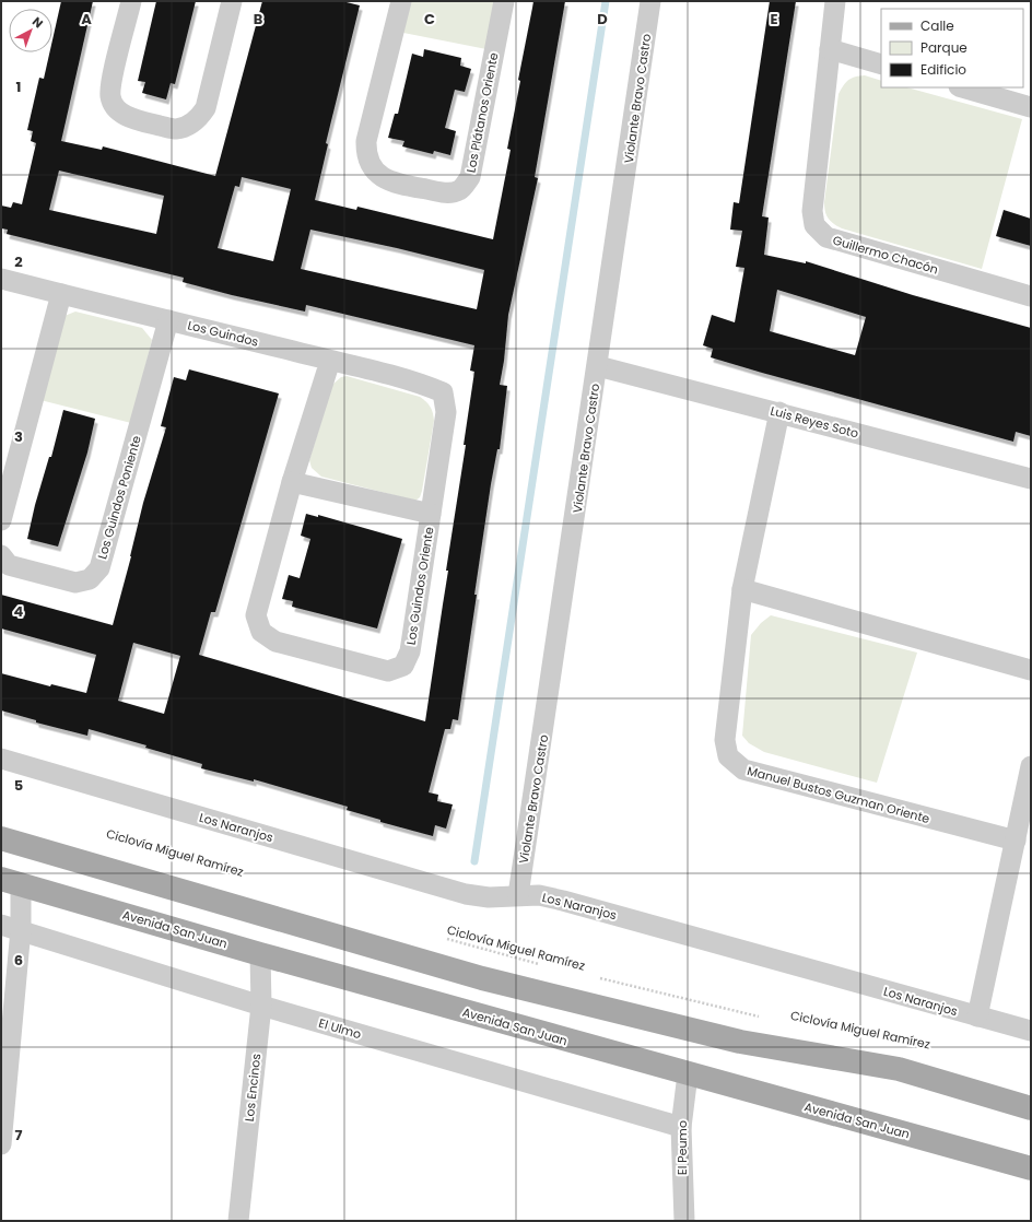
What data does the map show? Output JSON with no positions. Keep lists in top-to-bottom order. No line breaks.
{"streets":{"main road":["Avenida San Juan"],"street":["Violante Bravo Castro","Los Plátanos Oriente","Guillermo Chacón","Los Guindos","Luis Reyes Soto","Los Guindos Poniente","Los Guindos Oriente","Manuel Bustos Guzman Oriente","Los Naranjos","El Ulmo","Los Encinos","El Peumo"],"path":["Ciclovía Miguel Ramírez"]},"crossings":[["Violante Bravo Castro","Luis Reyes Soto"],["Violante Bravo Castro","Los Naranjos"],["Los Guindos","Los Guindos Poniente"],["Los Guindos","Los Guindos Oriente"],["Luis Reyes Soto","Manuel Bustos Guzman Oriente"],["Avenida San Juan","Los Encinos"],["Avenida San Juan","El Peumo"],["El Ulmo","Los Encinos"],["El Ulmo","El Peumo"]],"legend":["Calle","Parque","Edificio"],"north":"top right","grid":{"columns":["A","B","C","D","E"],"rows":["1","2","3","4","5","6","7"]}}
